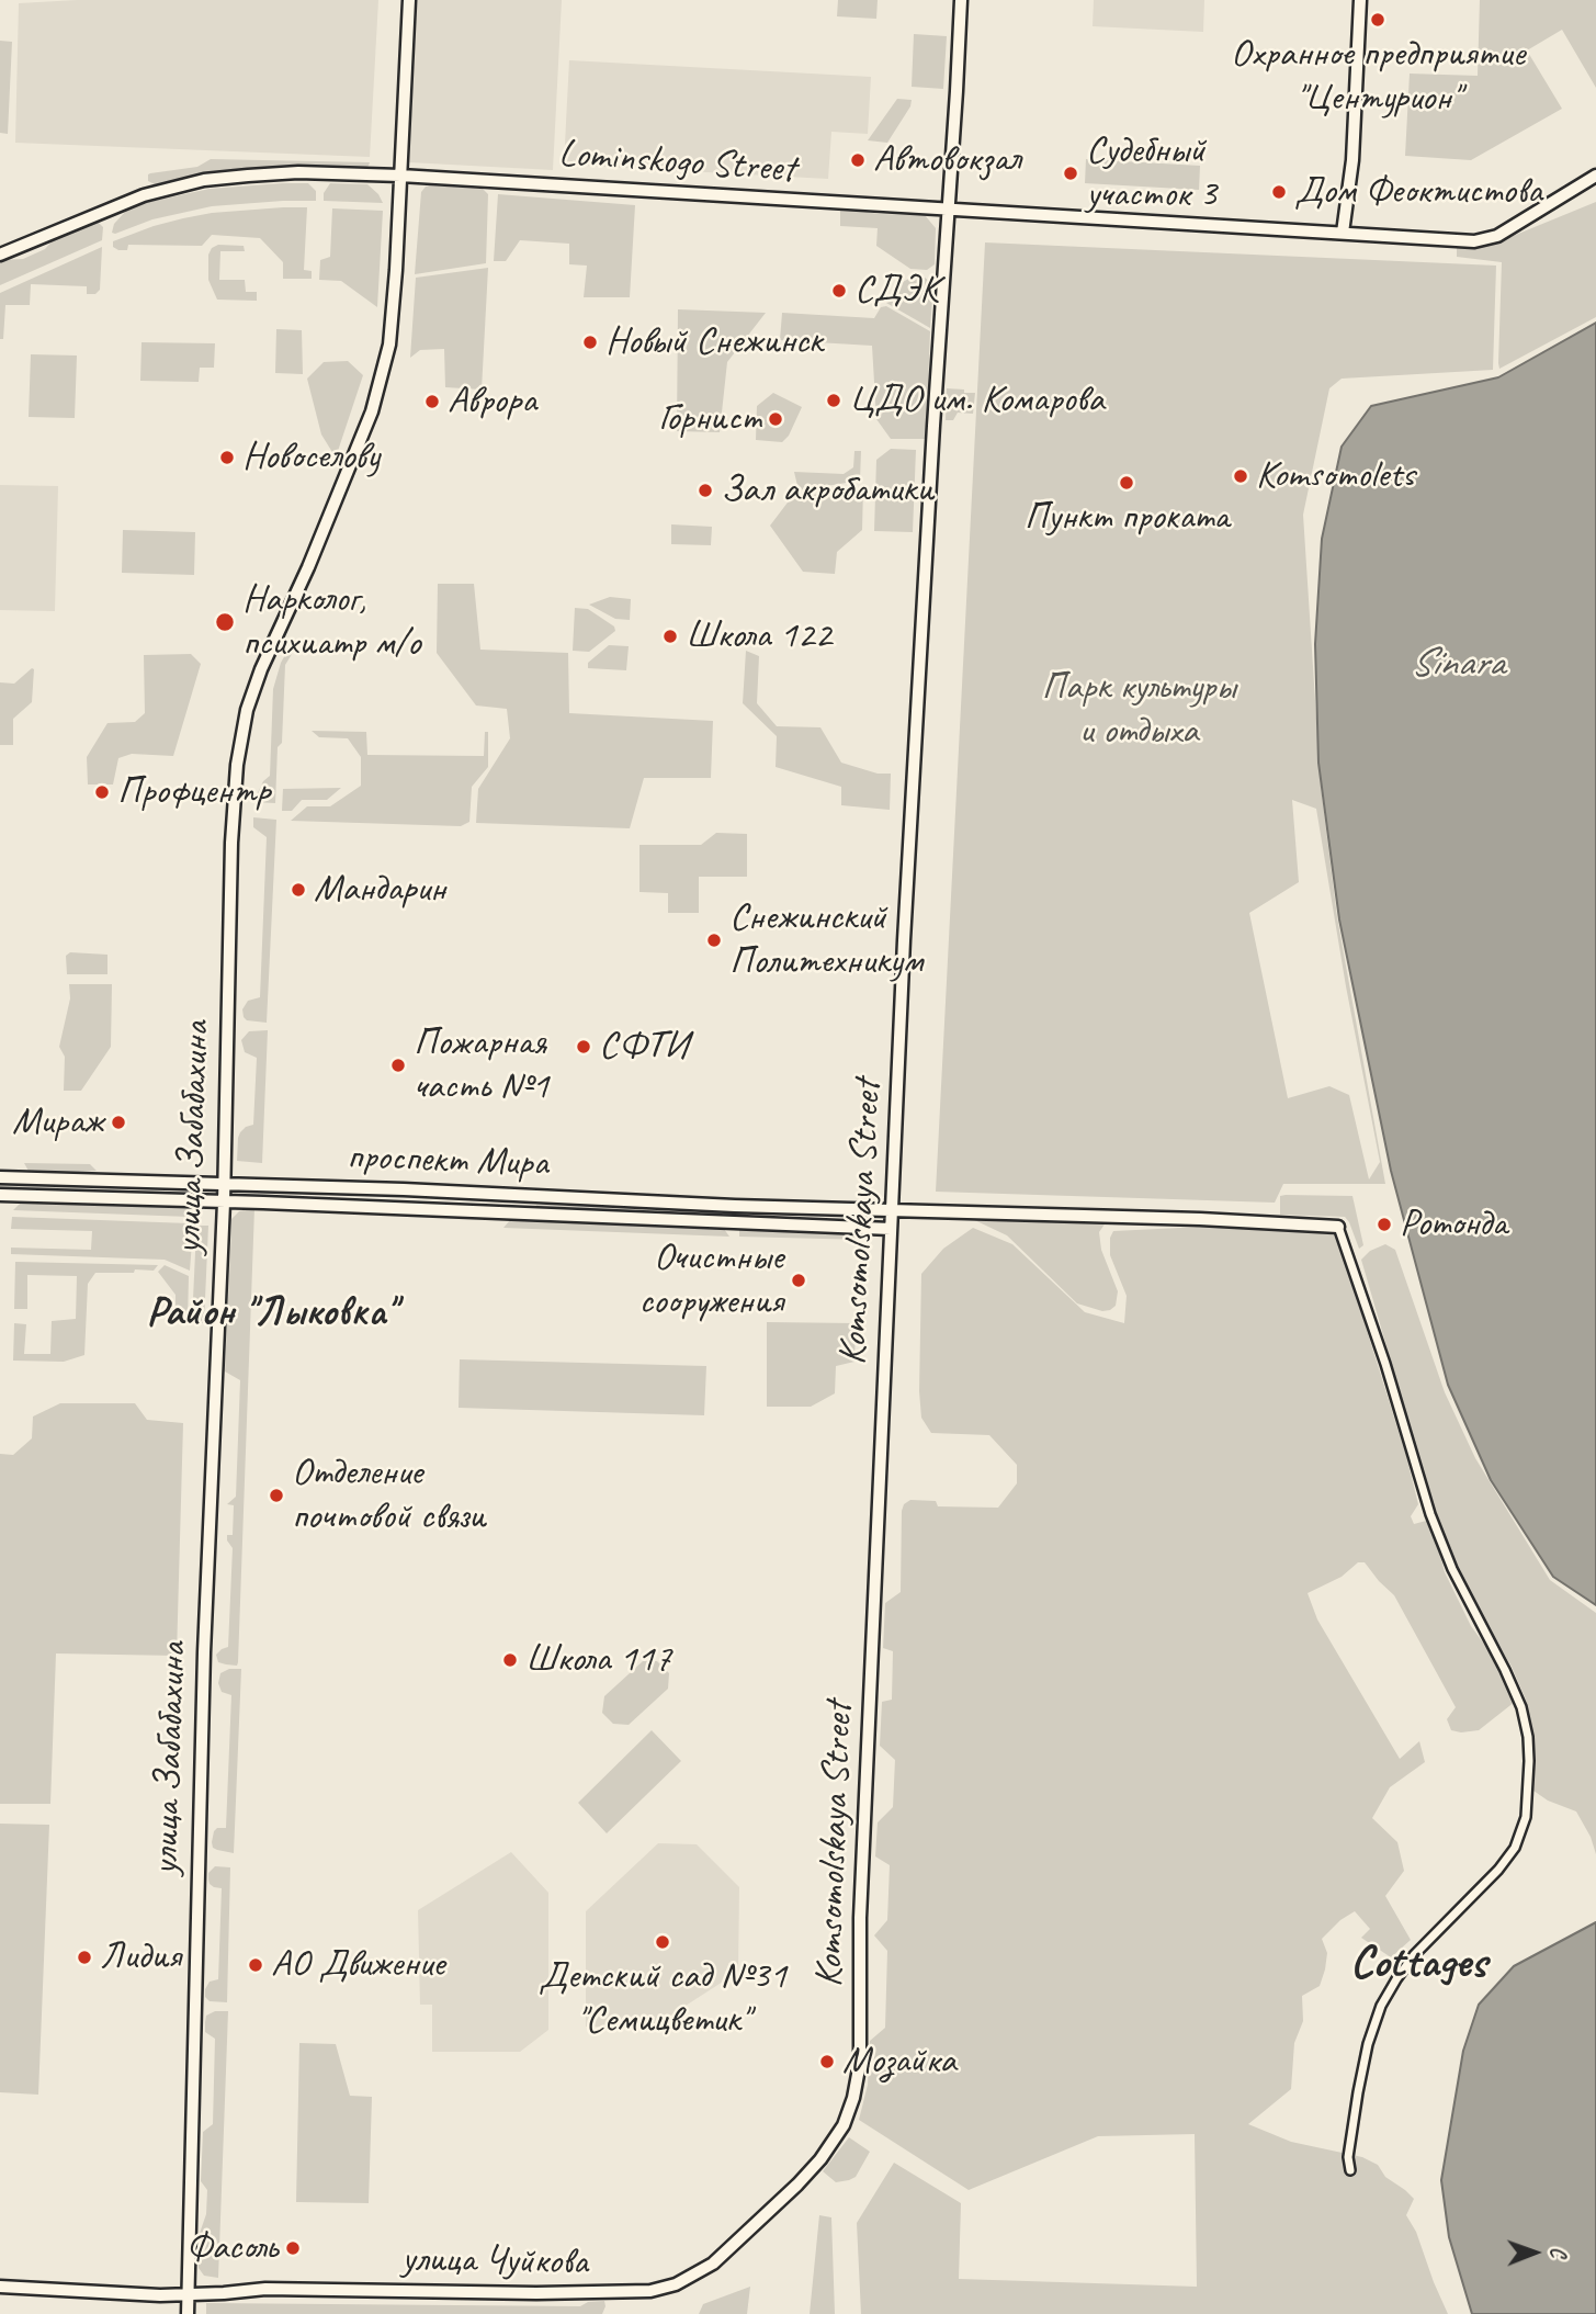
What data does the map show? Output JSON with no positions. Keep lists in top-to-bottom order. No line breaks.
{"streets":{"street":["Lominskogo Street","улица Забабахина","проспект Мира","Komsomolskaya Street","улица Чуйкова"]},"crossings":[["Lominskogo Street","улица Забабахина"],["Lominskogo Street","Komsomolskaya Street"],["улица Забабахина","проспект Мира"],["улица Забабахина","улица Чуйкова"],["проспект Мира","Komsomolskaya Street"],["Komsomolskaya Street","улица Чуйкова"]],"districts":["Район \"Лыковка\"","Cottages"],"water":["Sinara"],"parks":["Парк культуры и отдыха"],"places":["Охранное предприятие \"Центурион\"","Автовокзал","Судебный участок 3","Дом Феоктистова","СДЭК","Новый Снежинск","ЦДО им. Комарова","Аврора","Горнист","Новоселову","Komsomolets","Пункт проката","Зал акробатики","Нарколог, психиатр м/о","Школа 122","Профцентр","Мандарин","Снежинский Политехникум","СФТИ","Пожарная часть №1","Мираж","Ротонда","Очистные сооружения","Отделение почтовой связи","Школа 117","Детский сад №31 \"Семицветик\"","Лидия","АО Движение","Мозайка","Фасоль"],"north":"right"}
